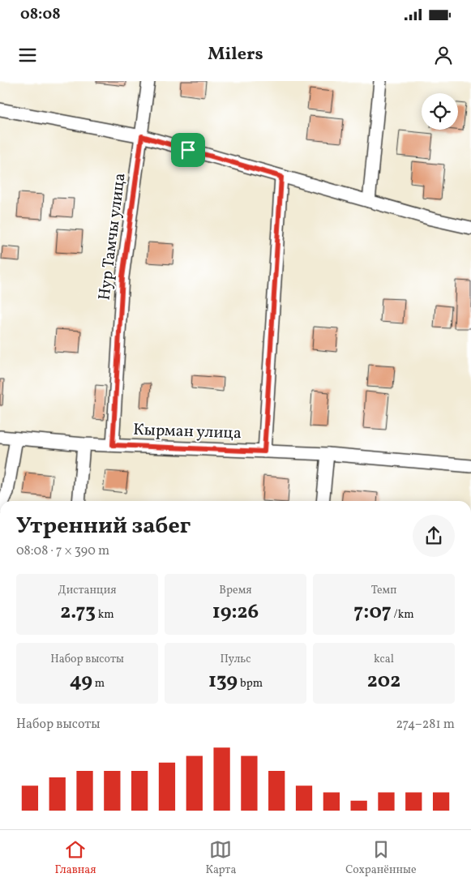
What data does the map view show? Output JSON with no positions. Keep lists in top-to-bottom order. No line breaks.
{"streets":{"street":["Нур Тамчы улица","Кырман улица"]},"crossings":[["Нур Тамчы улица","Кырман улица"]],"page":{"status":"08:08","header":"Milers","heading":["Утренний забег","08:08 · 7 × 390 m"],"stats":[["Дистанция","2.73 km"],["Время","19:26"],["Темп","7:07 /km"],["Набор высоты","49 m"],["Пульс","139 bpm"],["kcal","202"]],"chart":["Набор высоты","274–281 m"],"tabs":["Главная","Карта","Сохранённые"]}}
